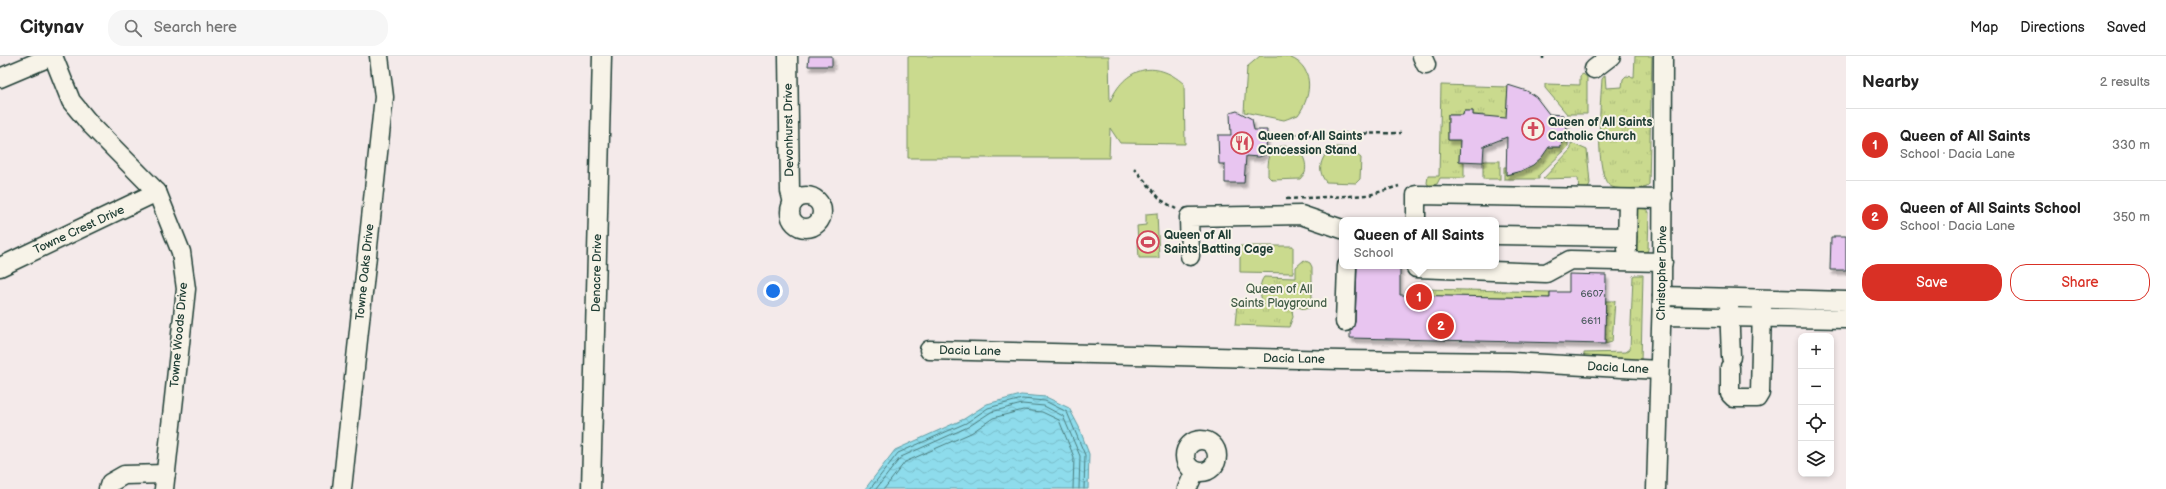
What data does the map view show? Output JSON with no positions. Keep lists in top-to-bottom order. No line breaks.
{"streets":{"street":["Devonhurst Drive","Towne Crest Drive","Towne Oaks Drive","Denacre Drive","Christopher Drive","Towne Woods Drive","Dacia Lane"]},"crossings":[["Towne Crest Drive","Towne Woods Drive"],["Christopher Drive","Dacia Lane"]],"parks":["Queen of All Saints Playground"],"places":{"church":["Queen of All Saints Catholic Church"],"restaurant":["Queen of All Saints Concession Stand"],"sports":["Queen of All Saints Batting Cage"]},"house_numbers":["6607","6611"],"page":{"header":"Citynav","search":"Search here","nav":["Map","Directions","Saved"],"heading":["Nearby","2 results"],"list":[{"mark":"1","name":"Queen of All Saints","note":"School · Dacia Lane","value":"330 m"},{"mark":"2","name":"Queen of All Saints School","note":"School · Dacia Lane","value":"350 m"}],"popup":["Queen of All Saints","School"],"buttons":["Save","Share"],"pins":["1","2"],"map_buttons":["+","−"]}}
